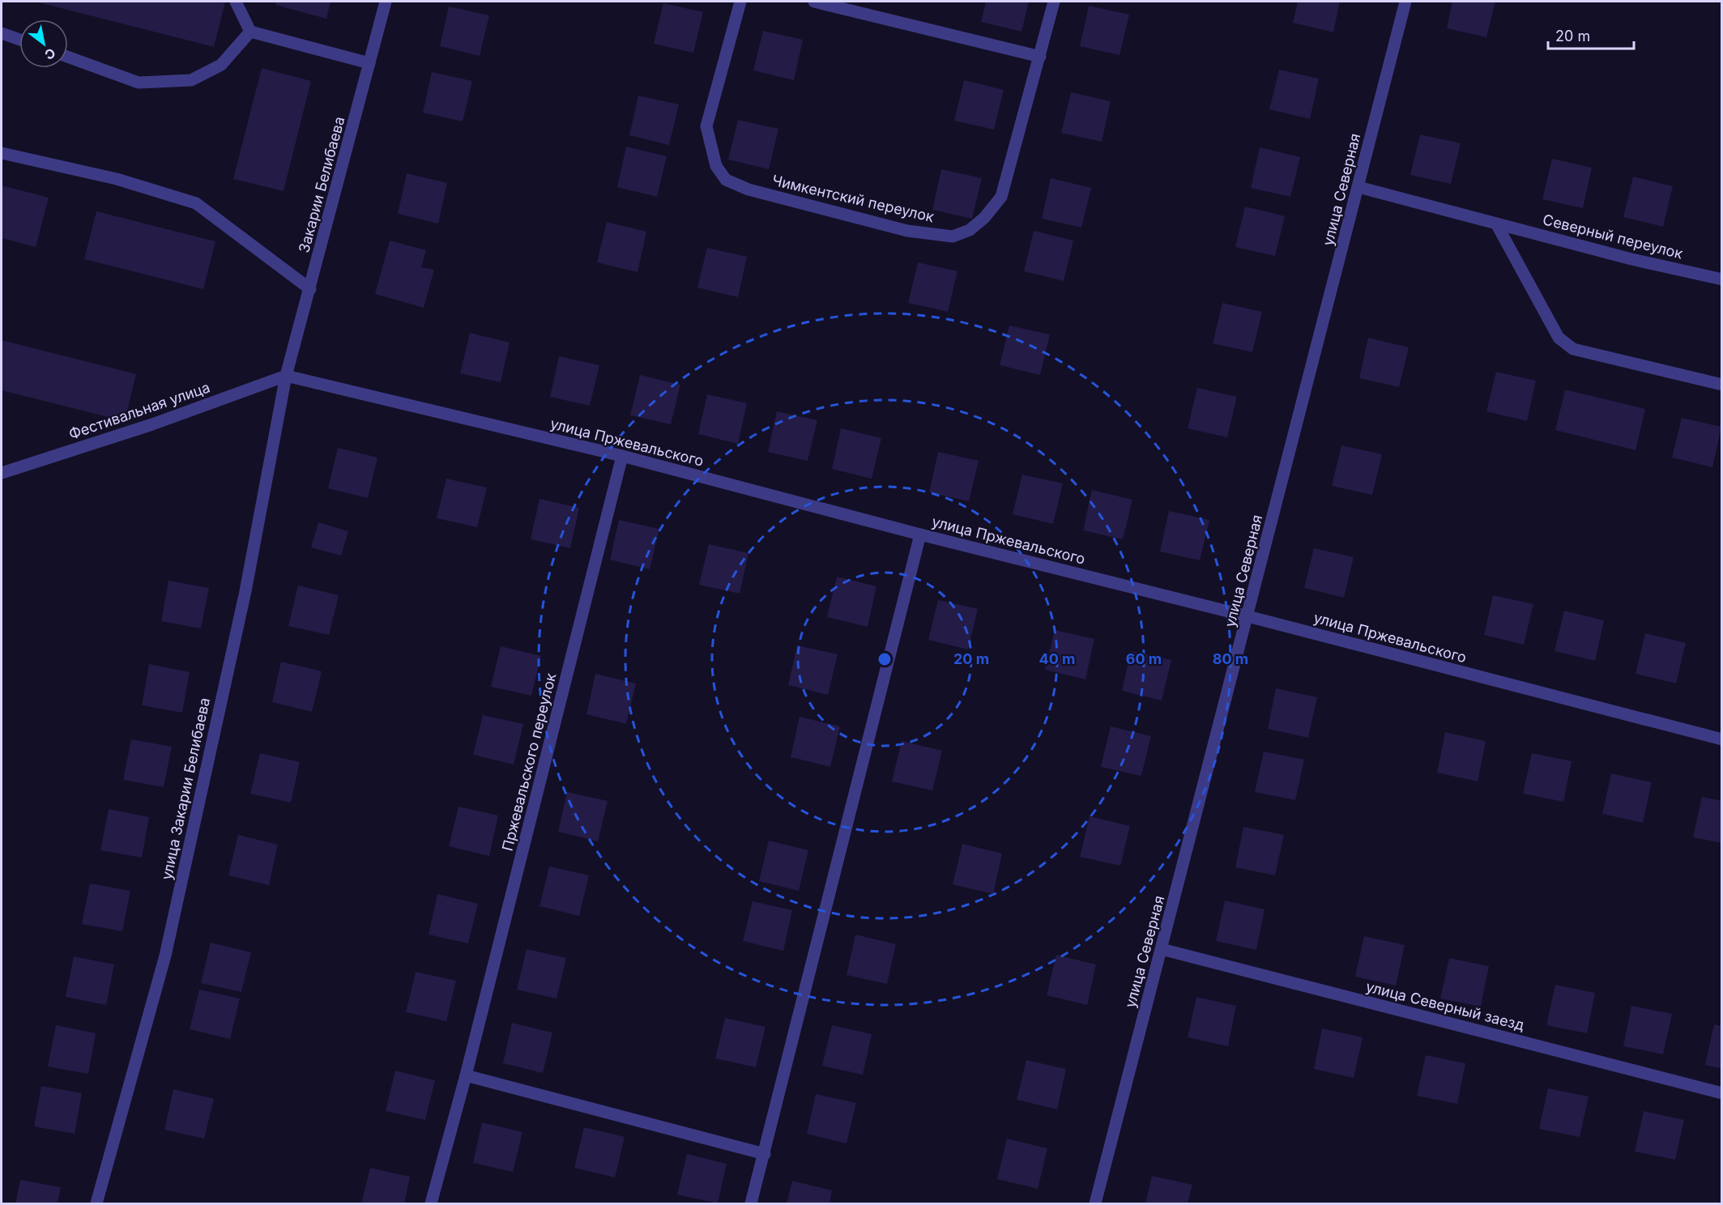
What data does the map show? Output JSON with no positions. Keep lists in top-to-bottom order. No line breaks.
{"streets":{"street":["Закарии Белибаева","улица Северная","Чимкентский переулок","Северный переулок","Фестивальная улица","улица Пржевальского","Пржевальского переулок","улица Закарии Белибаева","улица Северный заезд"]},"crossings":[["Закарии Белибаева","Фестивальная улица"],["Закарии Белибаева","улица Пржевальского"],["Закарии Белибаева","улица Закарии Белибаева"],["улица Северная","Северный переулок"],["улица Северная","улица Пржевальского"],["улица Северная","улица Северный заезд"],["Фестивальная улица","улица Пржевальского"],["Фестивальная улица","улица Закарии Белибаева"],["улица Пржевальского","Пржевальского переулок"],["улица Пржевальского","улица Закарии Белибаева"]],"scale_bar":"20 m","north":"bottom right","rings":["20 m","40 m","60 m","80 m"]}
